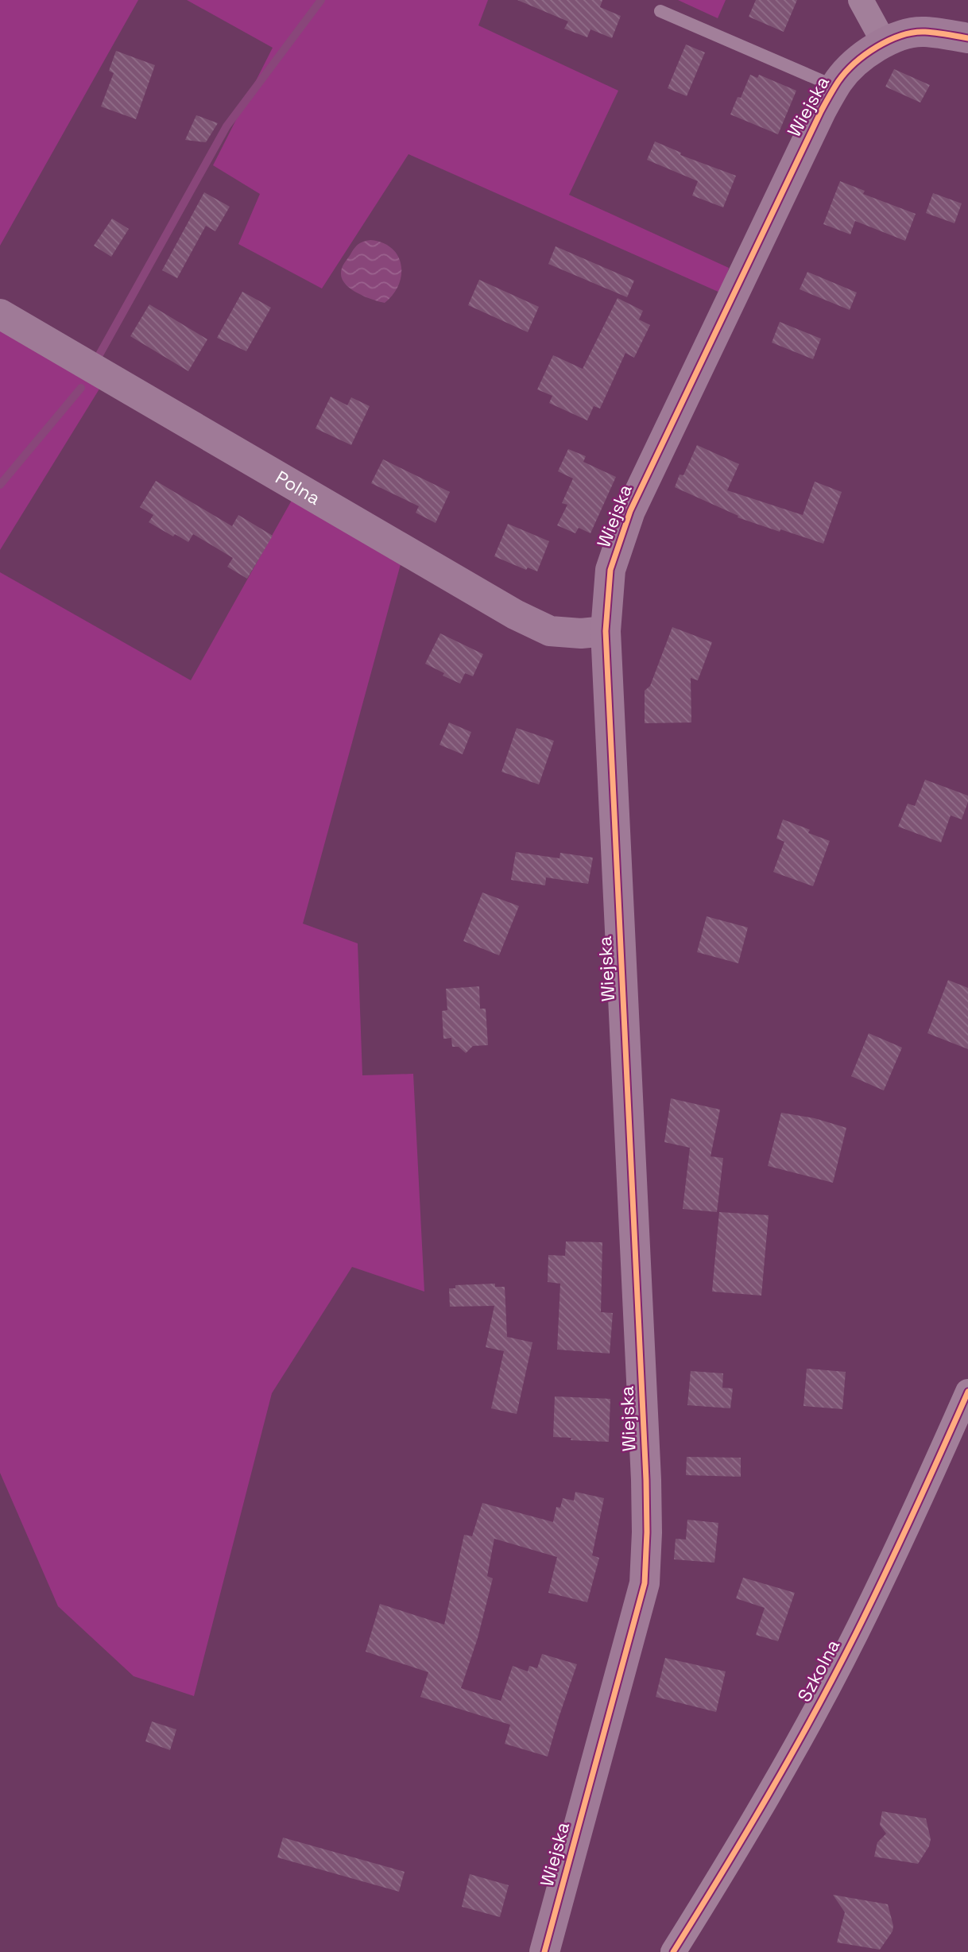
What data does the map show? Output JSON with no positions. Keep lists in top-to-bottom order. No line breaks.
{"streets":{"street":["Wiejska","Polna","Szkolna"]},"crossings":[["Wiejska","Polna"]]}
